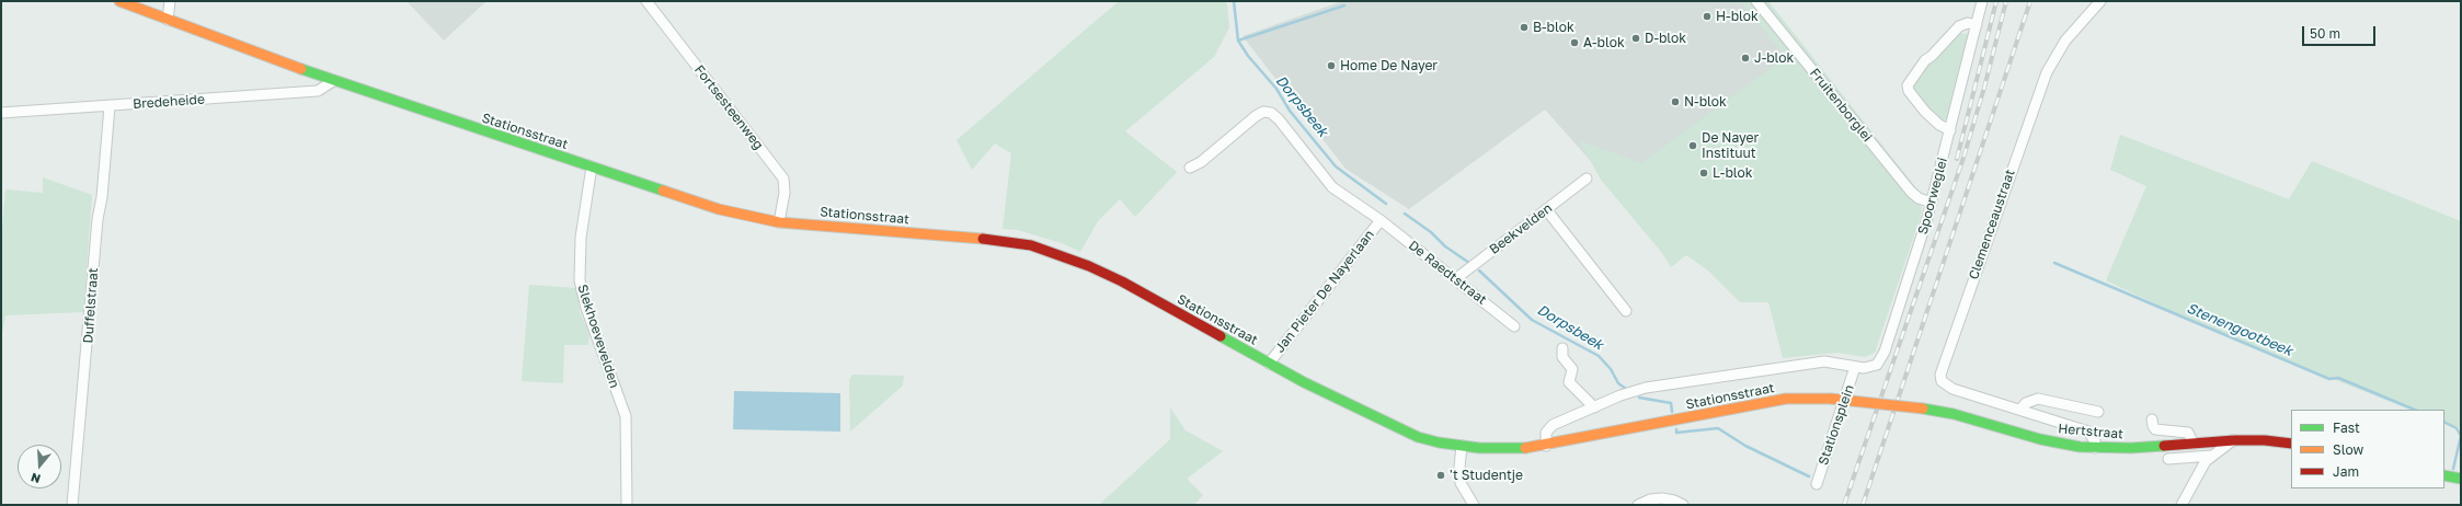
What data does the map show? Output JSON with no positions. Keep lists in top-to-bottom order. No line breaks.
{"streets":{"street":["Bredeheide","Fruitenborglei","Fortsesteenweg","Stationsstraat","Spoorweglei","Clemenceaustraat","Beekvelden","De Raedtstraat","Jan Pieter De Nayerlaan","Duffelstraat","Slekhoevevelden","Stationsplein","Hertstraat"]},"crossings":[["Bredeheide","Stationsstraat"],["Bredeheide","Duffelstraat"],["Fruitenborglei","Spoorweglei"],["Fortsesteenweg","Stationsstraat"],["Stationsstraat","Spoorweglei"],["Stationsstraat","Jan Pieter De Nayerlaan"],["Stationsstraat","Slekhoevevelden"],["Stationsstraat","Stationsplein"],["Stationsstraat","Hertstraat"],["Spoorweglei","Stationsplein"],["Clemenceaustraat","Hertstraat"],["Beekvelden","De Raedtstraat"],["De Raedtstraat","Jan Pieter De Nayerlaan"]],"water":["Dorpsbeek","Stenengootbeek"],"places":["H-blok","B-blok","D-blok","A-blok","J-blok","Home De Nayer","N-blok","De Nayer Instituut","L-blok","'t Studentje"],"legend":["Fast","Slow","Jam"],"scale_bar":"50 m","north":"bottom"}
